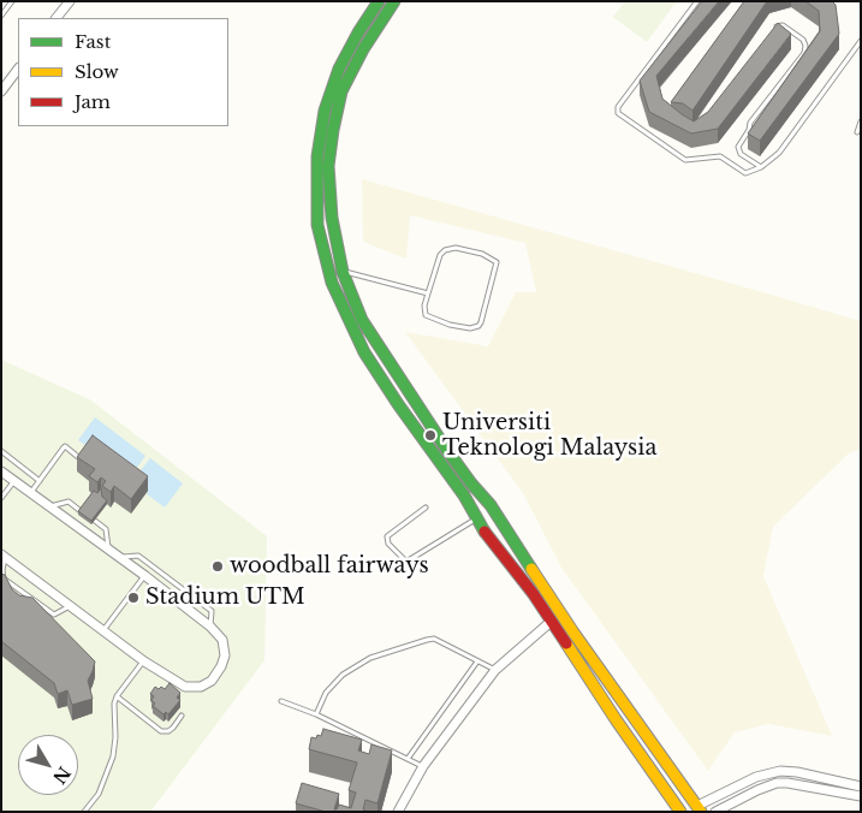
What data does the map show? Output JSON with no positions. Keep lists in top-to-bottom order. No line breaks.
{"places":["Universiti Teknologi Malaysia","woodball fairways","Stadium UTM"],"legend":["Fast","Slow","Jam"],"north":"bottom right"}
